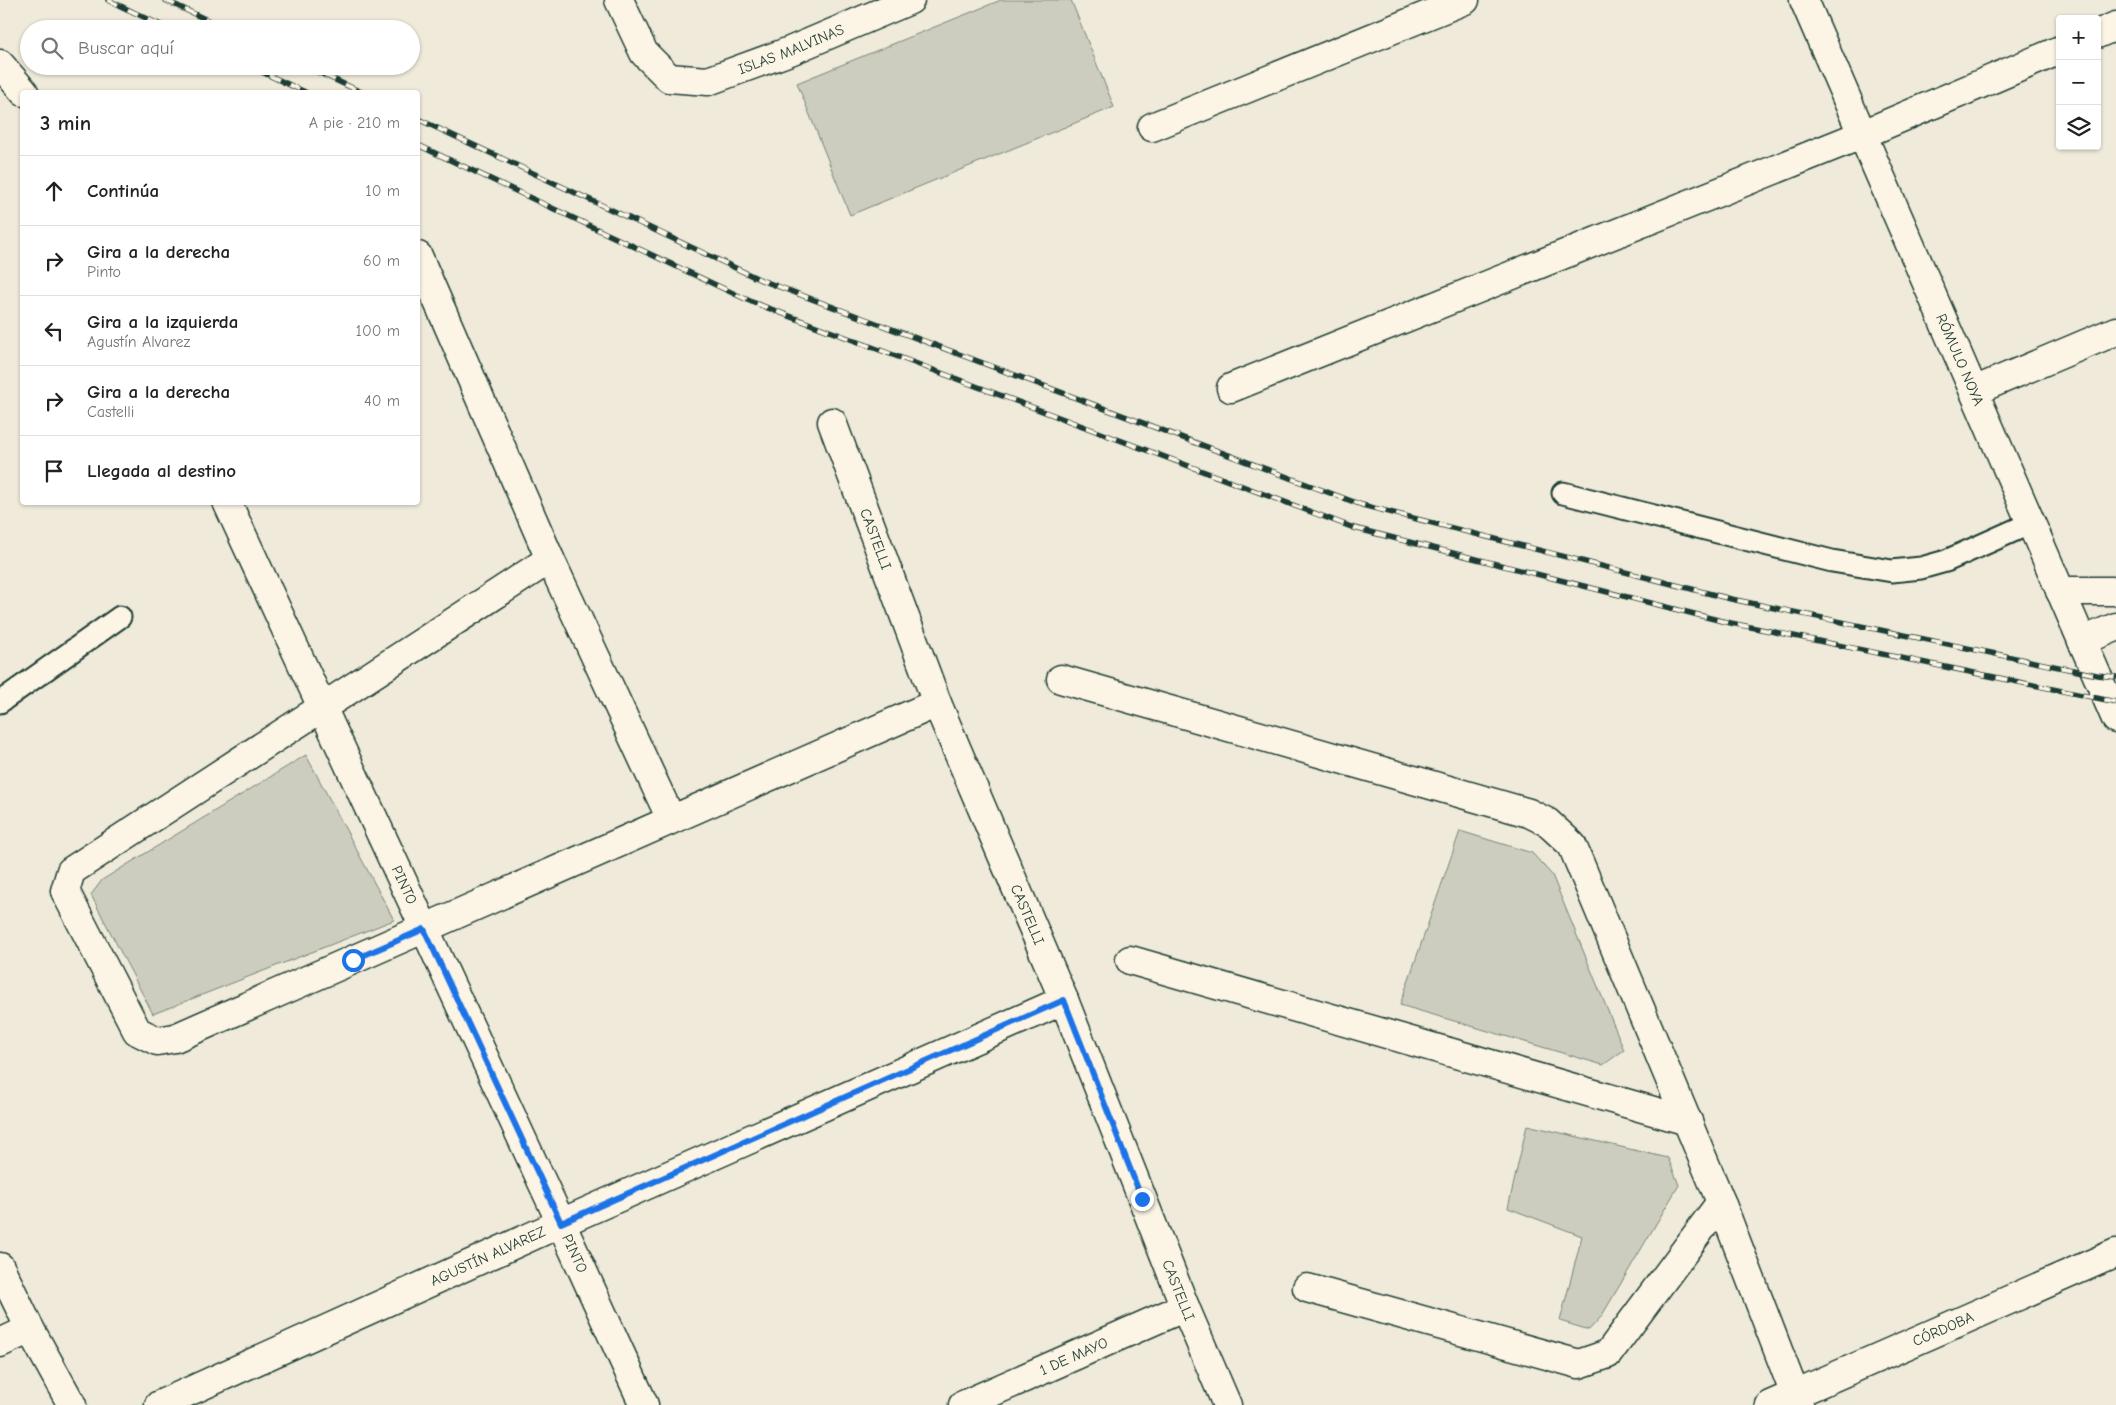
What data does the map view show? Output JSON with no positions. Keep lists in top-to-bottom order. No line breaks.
{"streets":{"street":["ISLAS MALVINAS","RÓMULO NOYA","CASTELLI","PINTO","AGUSTÍN ALVAREZ","CÓRDOBA","1 DE MAYO"]},"crossings":[["CASTELLI","AGUSTÍN ALVAREZ"],["CASTELLI","1 DE MAYO"],["PINTO","AGUSTÍN ALVAREZ"]],"page":{"map_buttons":["+","−"],"search":"Buscar aquí","heading":["3 min","A pie · 210 m"],"list":[["Continúa","10 m"],["Gira a la derecha","Pinto","60 m"],["Gira a la izquierda","Agustín Alvarez","100 m"],["Gira a la derecha","Castelli","40 m"],"Llegada al destino"]}}
